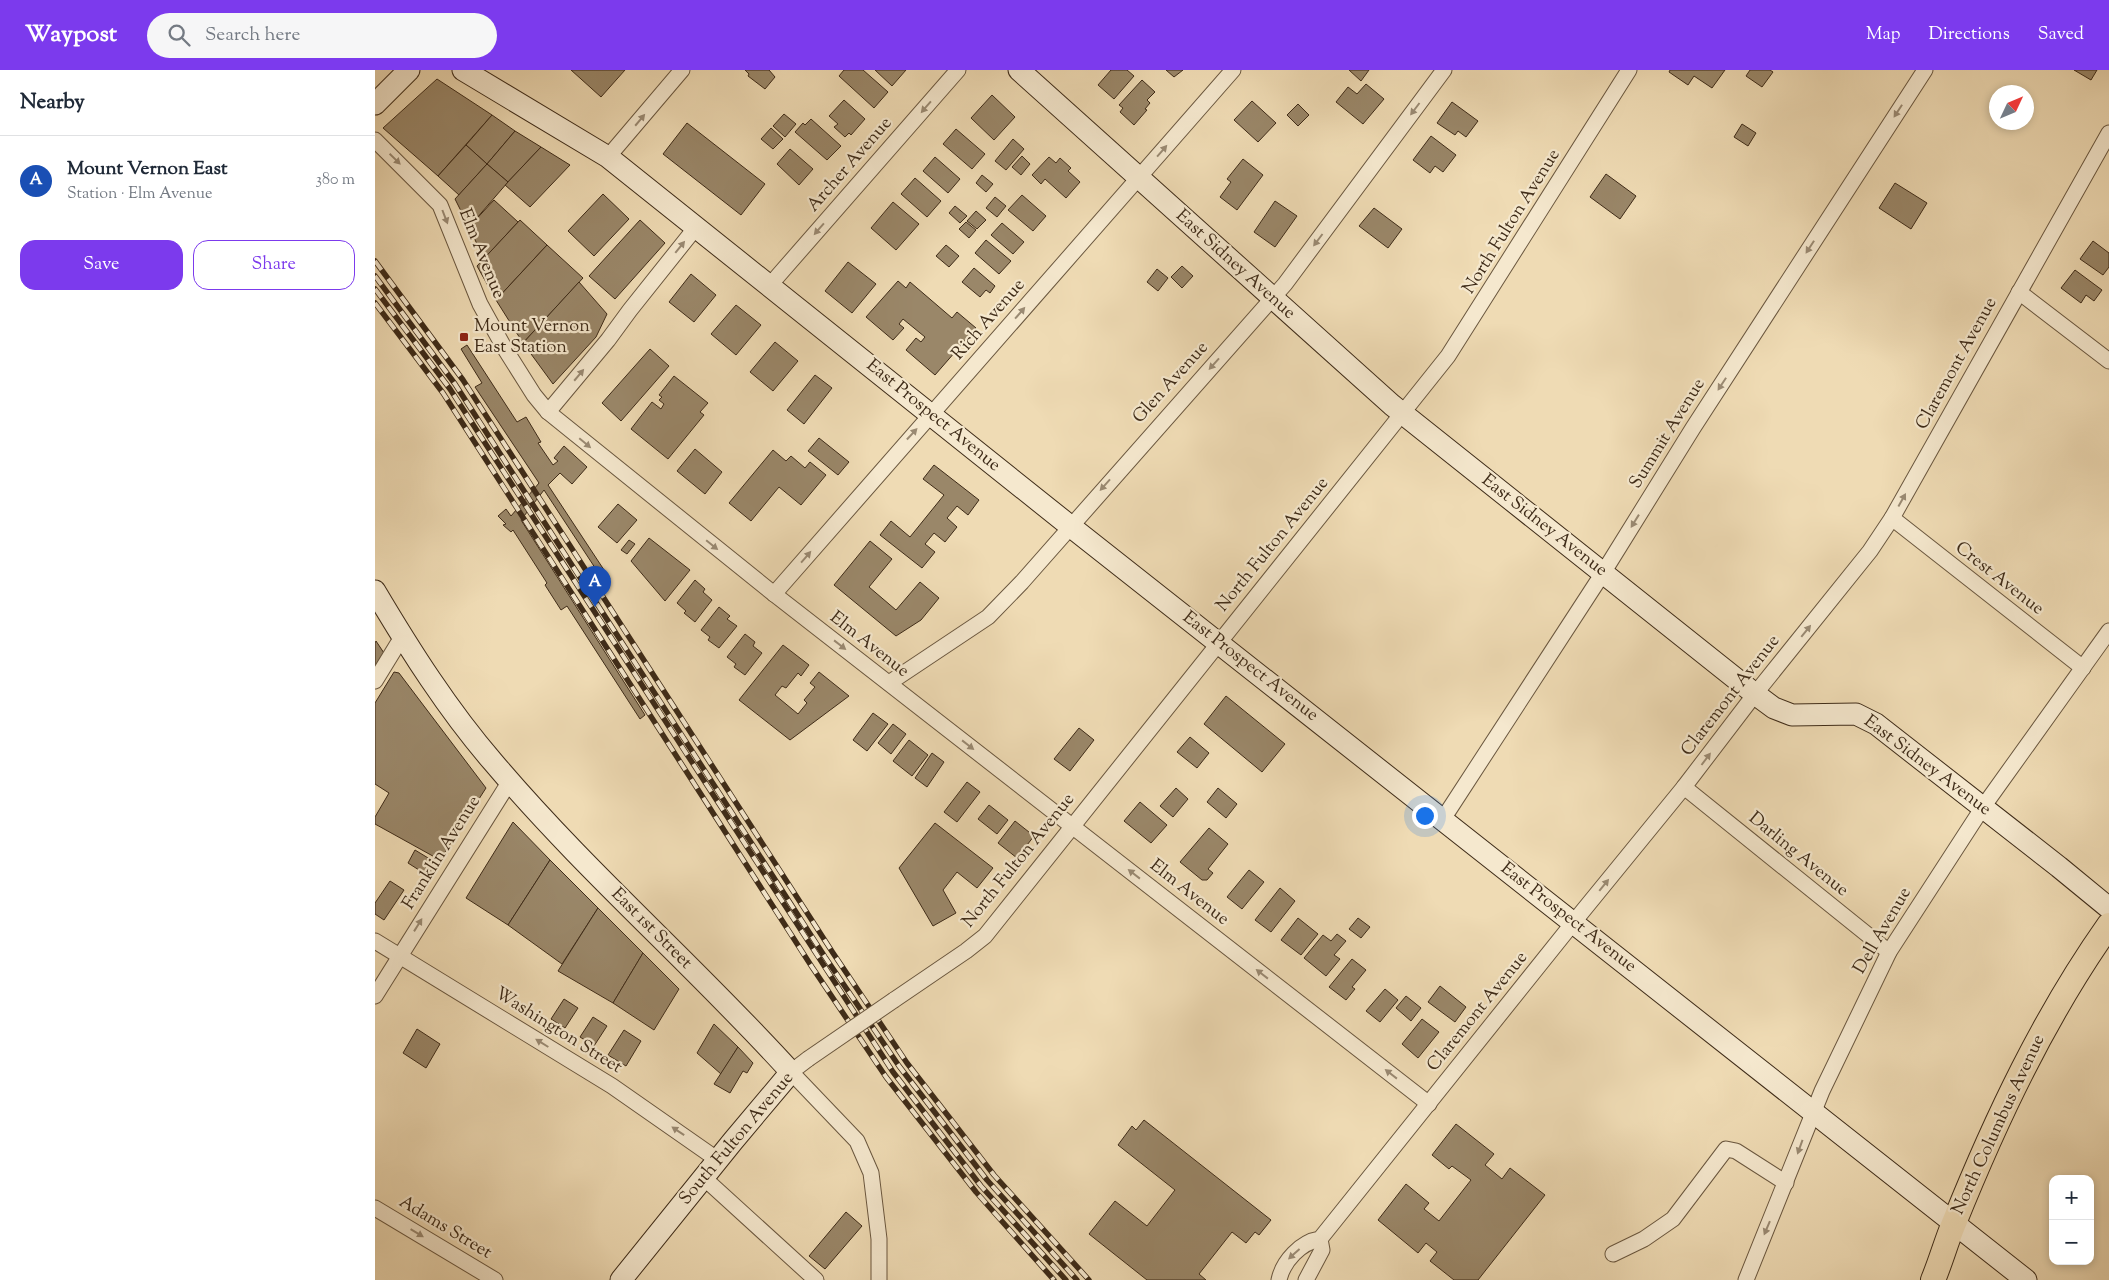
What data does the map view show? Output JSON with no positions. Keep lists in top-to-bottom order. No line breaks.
{"streets":{"main road":["North Columbus Avenue"],"street":["Archer Avenue","North Fulton Avenue","Elm Avenue","East Sidney Avenue","Rich Avenue","Claremont Avenue","Glen Avenue","East Prospect Avenue","Summit Avenue","Crest Avenue","Franklin Avenue","Darling Avenue","East 1st Street","Dell Avenue","Washington Street","South Fulton Avenue","Adams Street"]},"crossings":[["Archer Avenue","East Prospect Avenue"],["North Fulton Avenue","Elm Avenue"],["North Fulton Avenue","East Sidney Avenue"],["North Fulton Avenue","East Prospect Avenue"],["North Fulton Avenue","South Fulton Avenue"],["Elm Avenue","Rich Avenue"],["Elm Avenue","Claremont Avenue"],["Elm Avenue","Glen Avenue"],["East Sidney Avenue","Rich Avenue"],["East Sidney Avenue","Claremont Avenue"],["East Sidney Avenue","Glen Avenue"],["East Sidney Avenue","Summit Avenue"],["East Sidney Avenue","Dell Avenue"],["Rich Avenue","East Prospect Avenue"],["Claremont Avenue","East Prospect Avenue"],["Claremont Avenue","Crest Avenue"],["Claremont Avenue","Darling Avenue"],["Glen Avenue","East Prospect Avenue"],["East Prospect Avenue","Summit Avenue"],["East Prospect Avenue","Dell Avenue"],["East Prospect Avenue","North Columbus Avenue"],["Crest Avenue","Dell Avenue"],["Franklin Avenue","East 1st Street"],["Franklin Avenue","Washington Street"],["Darling Avenue","Dell Avenue"],["East 1st Street","South Fulton Avenue"],["Washington Street","South Fulton Avenue"]],"one_way":["Archer Avenue","Rich Avenue","Claremont Avenue","Glen Avenue","Summit Avenue","Franklin Avenue","Washington Street","Adams Street"],"places":{"transit":["Mount Vernon East Station"]},"north":"top right","page":{"header":"Waypost","search":"Search here","nav":["Map","Directions","Saved"],"heading":"Nearby","list":[{"mark":"A","name":"Mount Vernon East","note":"Station · Elm Avenue","value":"380 m"}],"buttons":["Save","Share"],"pins":"A","map_buttons":["+","−"]}}
